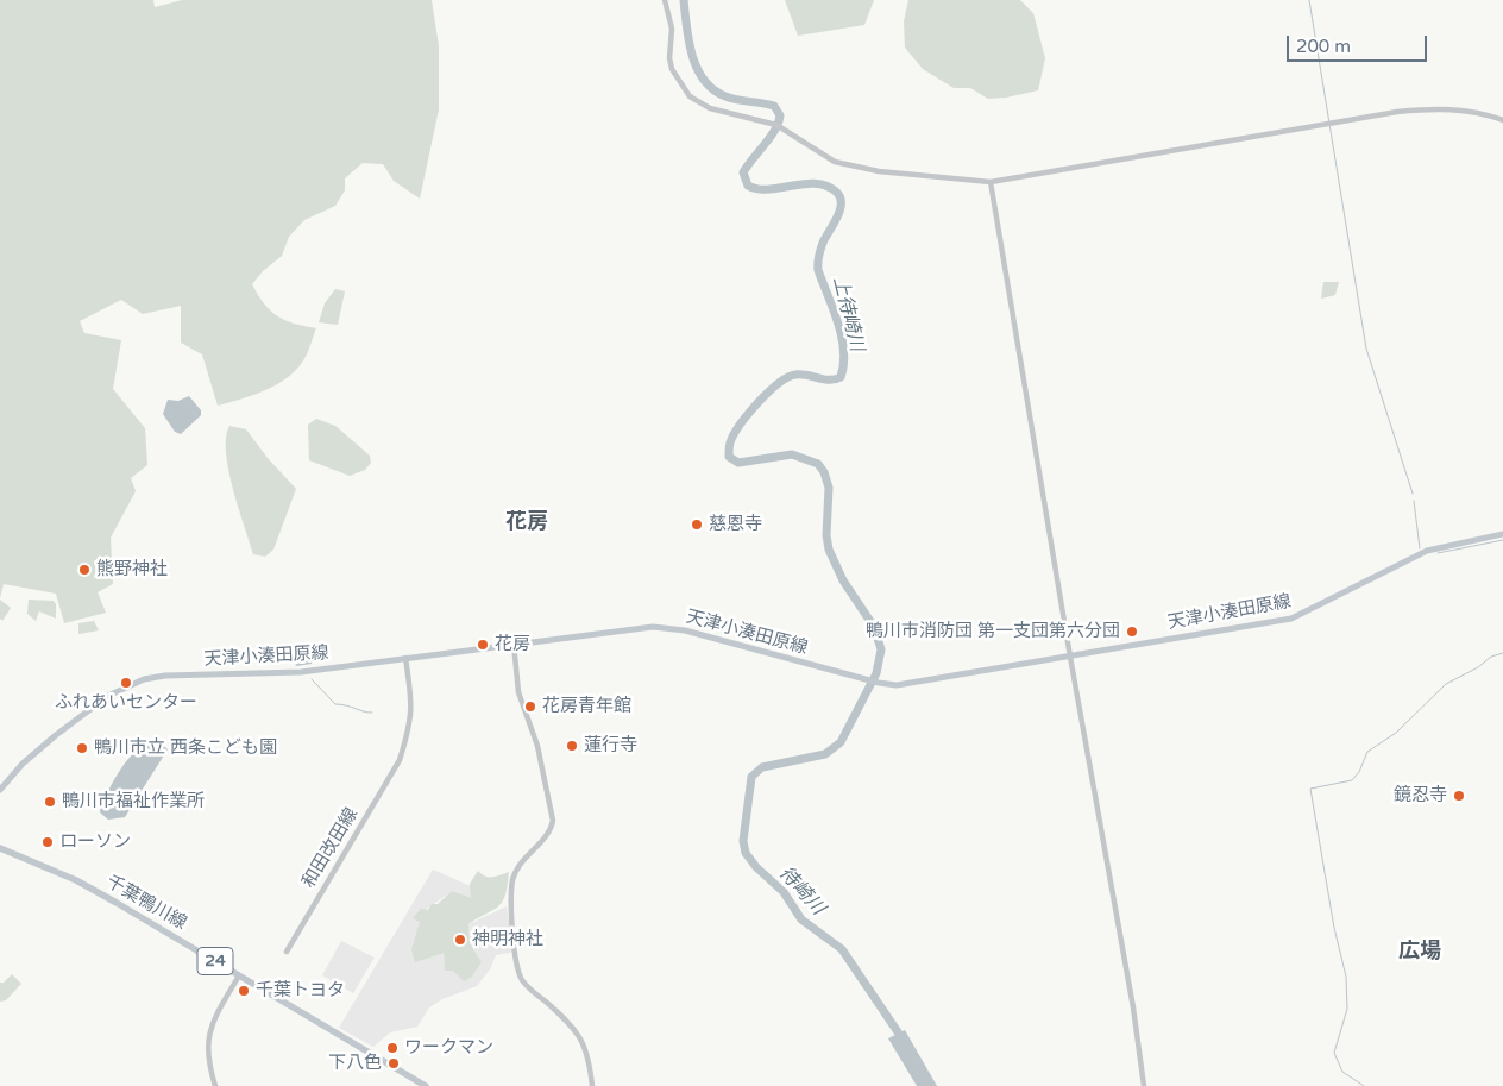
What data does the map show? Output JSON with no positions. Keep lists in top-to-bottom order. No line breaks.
{"streets":{"main road":["天津小湊田原線","千葉鴨川線","24"],"street":["和田改田線"]},"crossings":[["天津小湊田原線","和田改田線"]],"districts":["花房","広場"],"water":["上待崎川","待崎川"],"places":["慈恩寺","熊野神社","鴨川市消防団 第一支団第六分団","花房","ふれあいセンター","花房青年館","蓮行寺","鴨川市立 西条こども園","鏡忍寺","鴨川市福祉作業所","ローソン","神明神社","千葉トヨタ","ワークマン","下八色"],"scale_bar":"200 m"}
